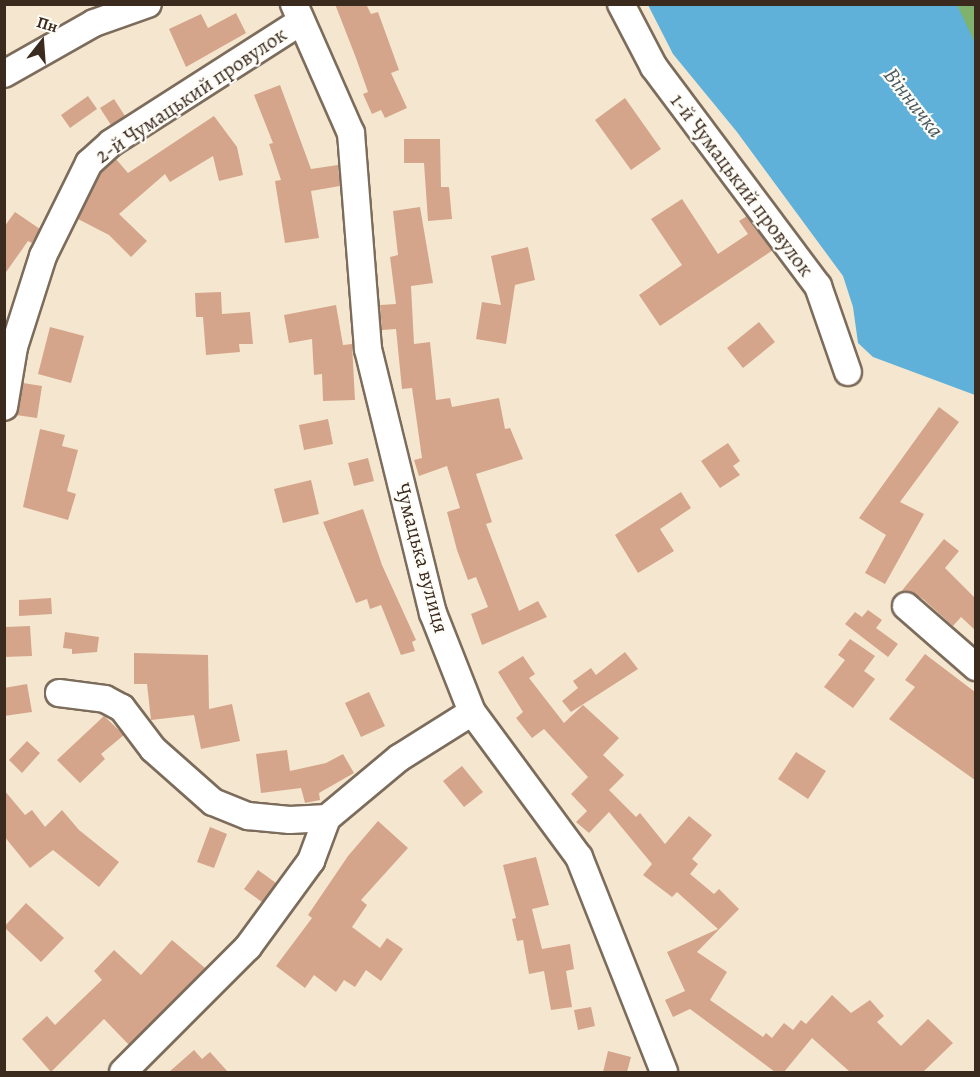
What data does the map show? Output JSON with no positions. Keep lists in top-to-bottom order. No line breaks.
{"streets":{"street":["2-й Чумацький провулок","1-й Чумацький провулок","Чумацька вулиця"]},"crossings":[["2-й Чумацький провулок","Чумацька вулиця"]],"water":["Вінничка"],"north":"top"}
